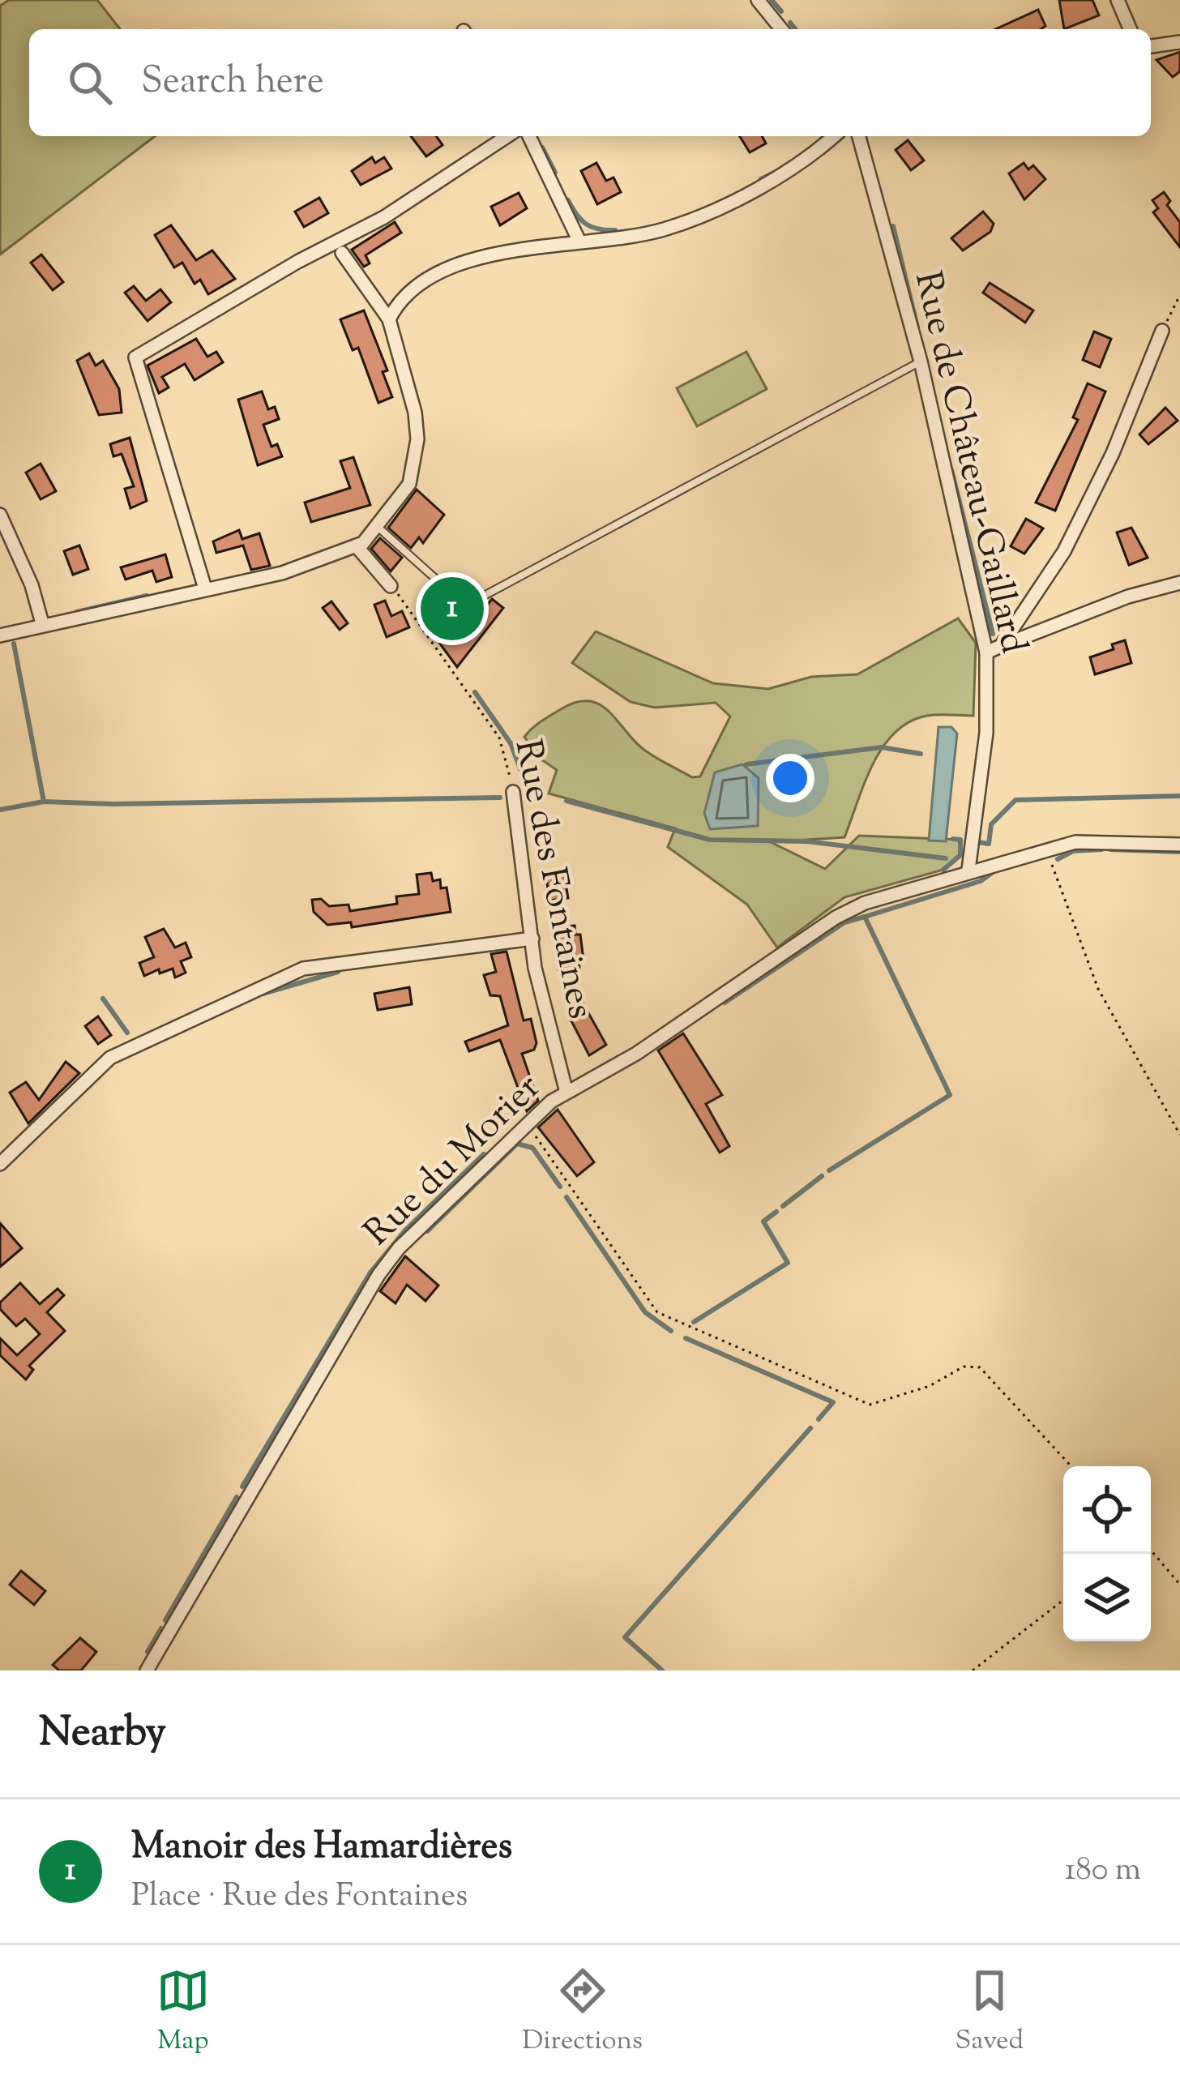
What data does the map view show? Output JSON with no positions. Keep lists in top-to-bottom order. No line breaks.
{"streets":{"street":["Rue de Château-Gaillard","Rue des Fontaines","Rue du Morier"]},"crossings":[["Rue de Château-Gaillard","Rue du Morier"],["Rue des Fontaines","Rue du Morier"]],"page":{"search":"Search here","pins":"1","heading":"Nearby","list":[{"mark":"1","name":"Manoir des Hamardières","note":"Place · Rue des Fontaines","value":"180 m"}],"nav":["Map","Directions","Saved"]}}
